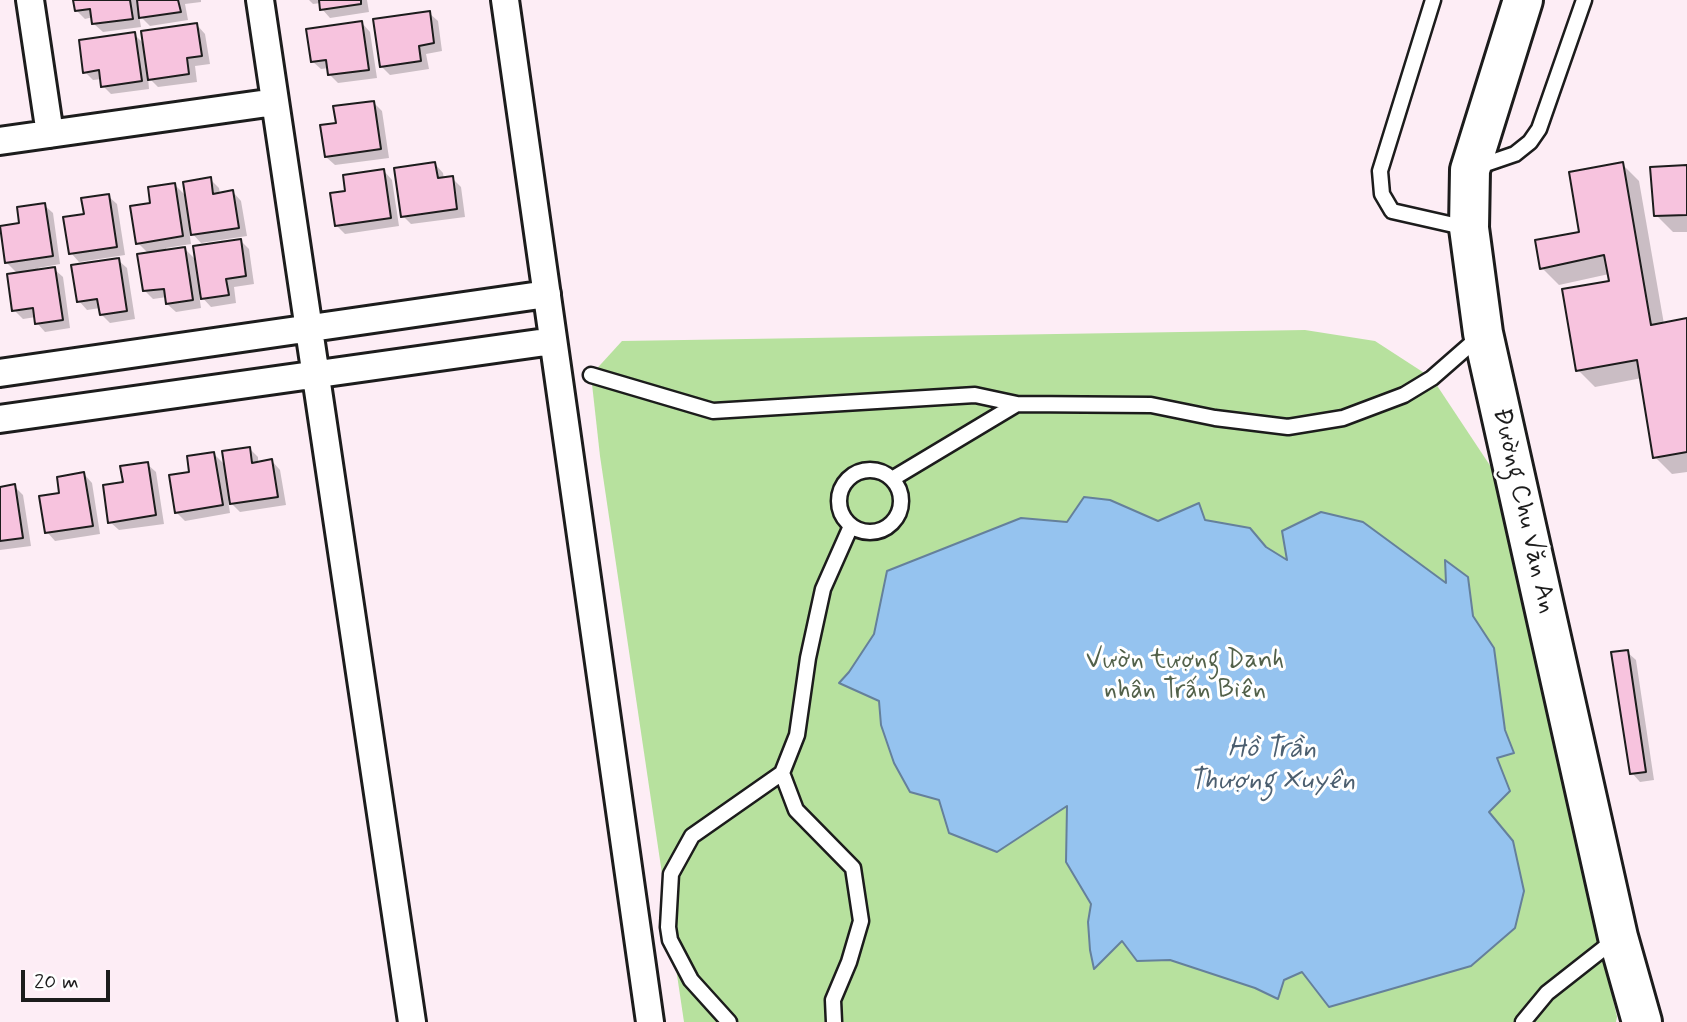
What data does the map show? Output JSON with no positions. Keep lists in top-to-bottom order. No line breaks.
{"streets":{"main road":["Đường Chu Văn An"]},"water":["Hồ Trần Thượng Xuyên"],"parks":["Vườn tượng Danh nhân Trấn Biên"],"scale_bar":"20 m"}
